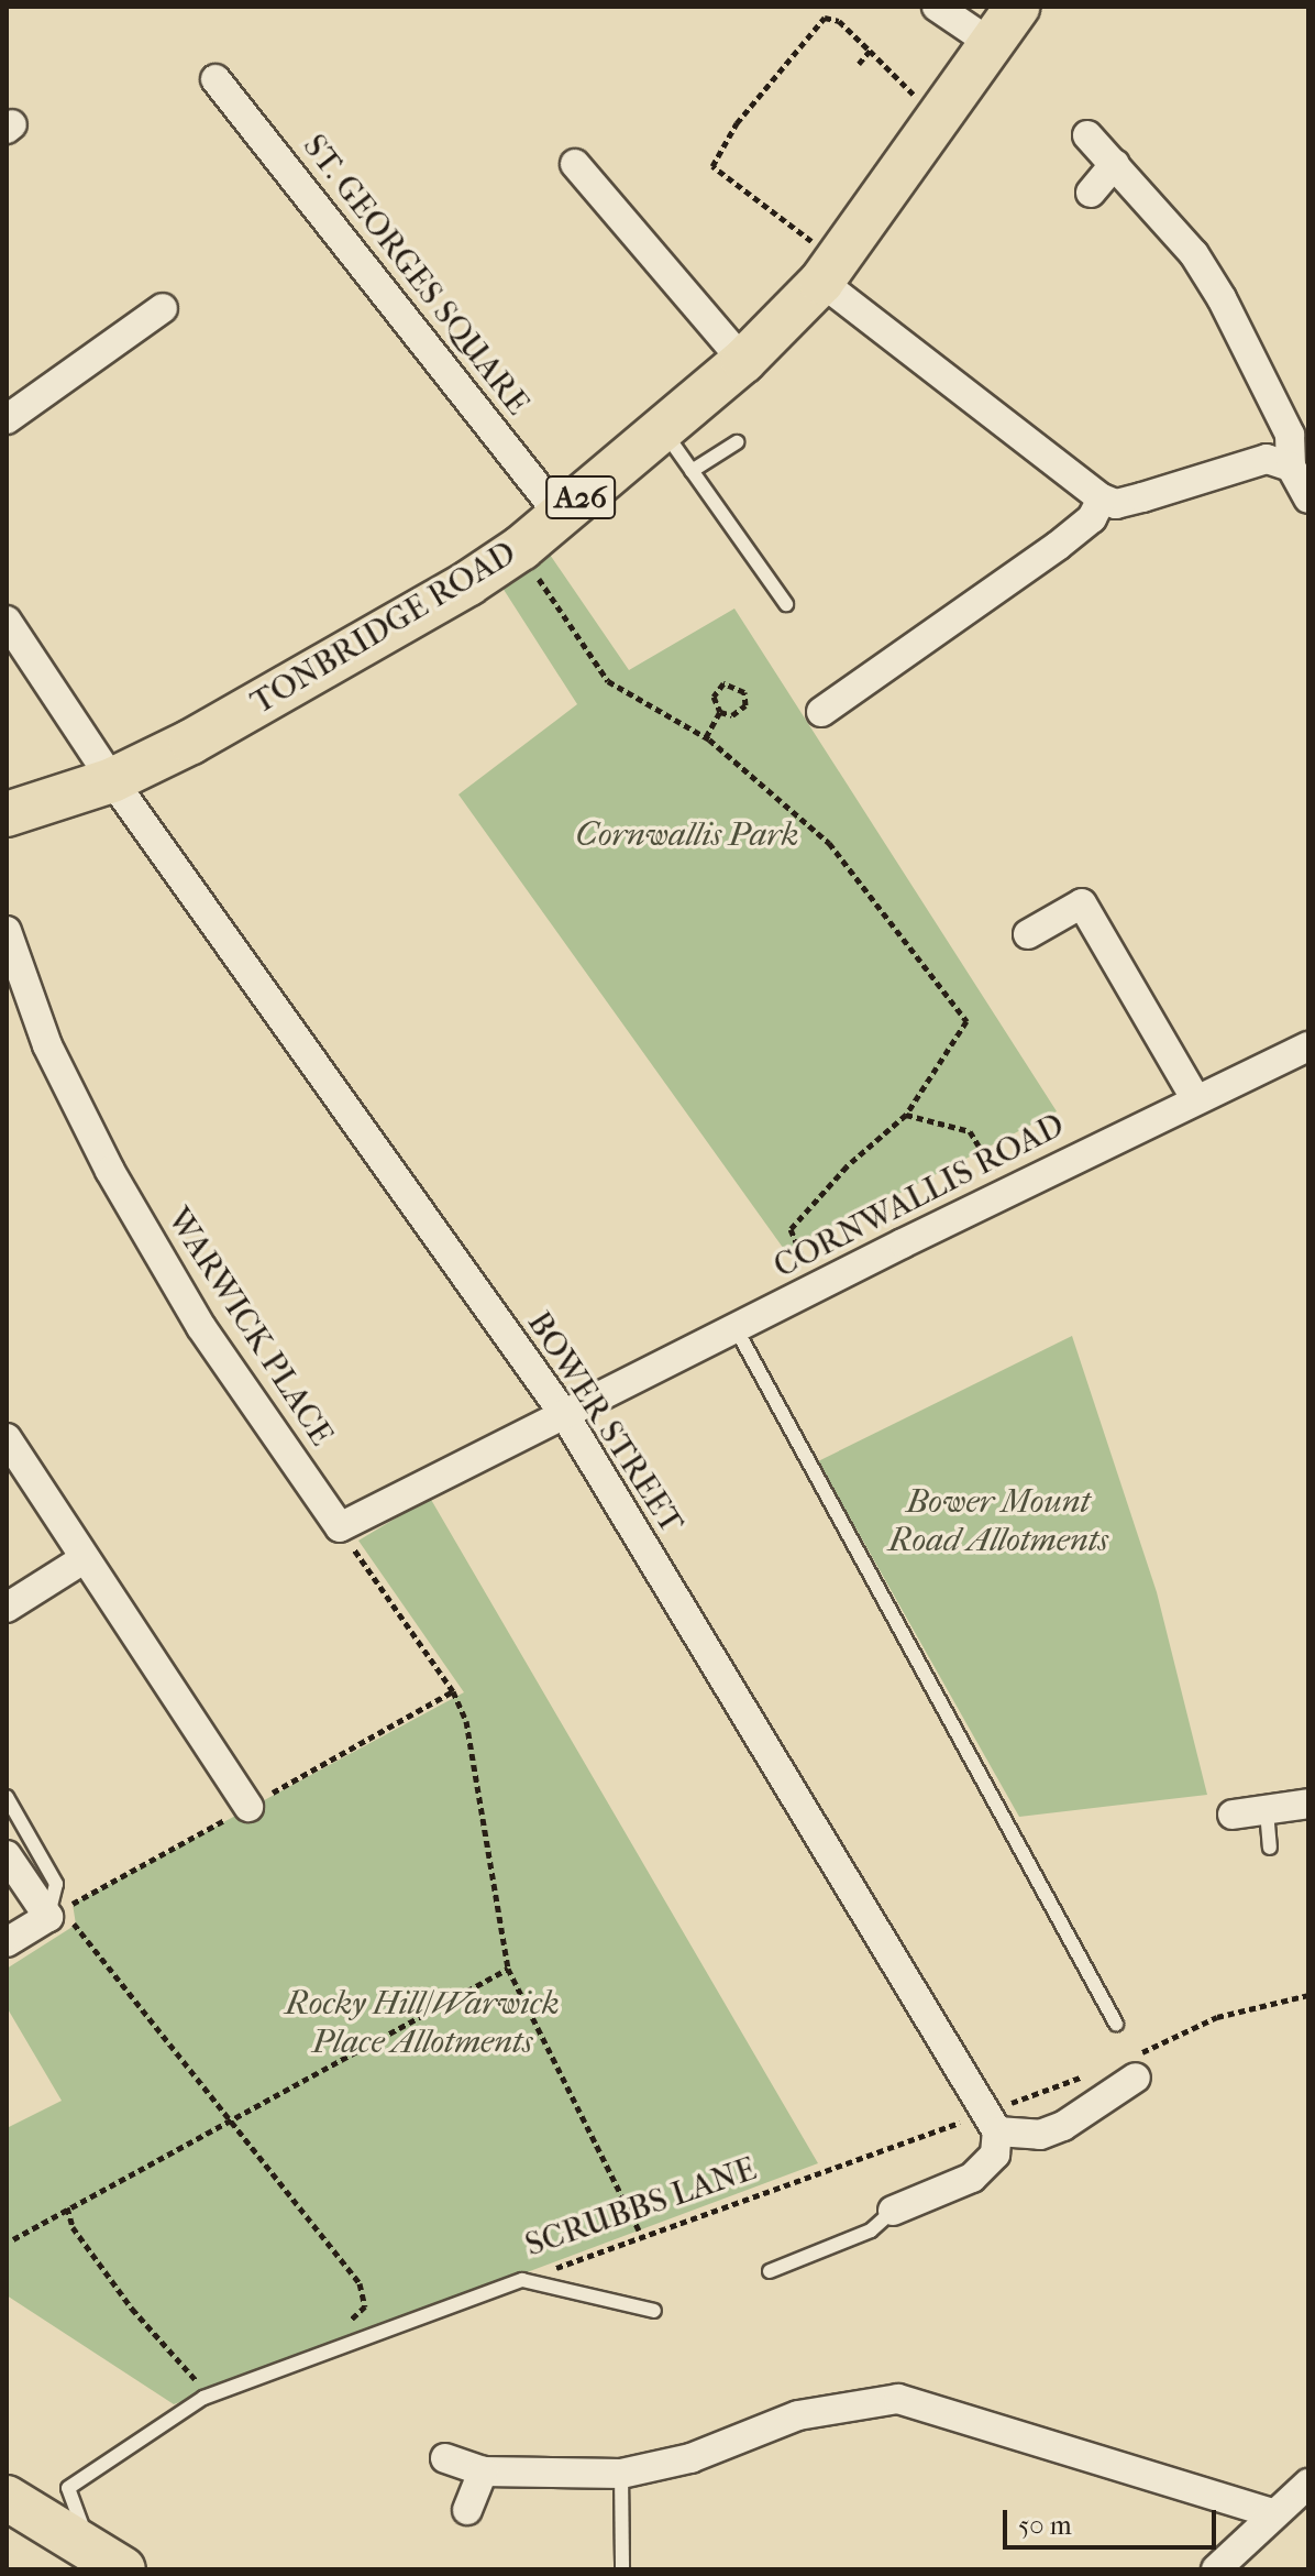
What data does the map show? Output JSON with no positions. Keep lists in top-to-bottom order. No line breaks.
{"streets":{"main road":["A26","TONBRIDGE ROAD"],"street":["ST. GEORGES SQUARE","CORNWALLIS ROAD","WARWICK PLACE","BOWER STREET"],"lane":["SCRUBBS LANE"]},"crossings":[["ST. GEORGES SQUARE","TONBRIDGE ROAD"],["TONBRIDGE ROAD","BOWER STREET"],["CORNWALLIS ROAD","BOWER STREET"],["BOWER STREET","SCRUBBS LANE"]],"parks":["Cornwallis Park","Bower Mount Road Allotments","Rocky Hill/Warwick Place Allotments"],"scale_bar":"50 m"}
